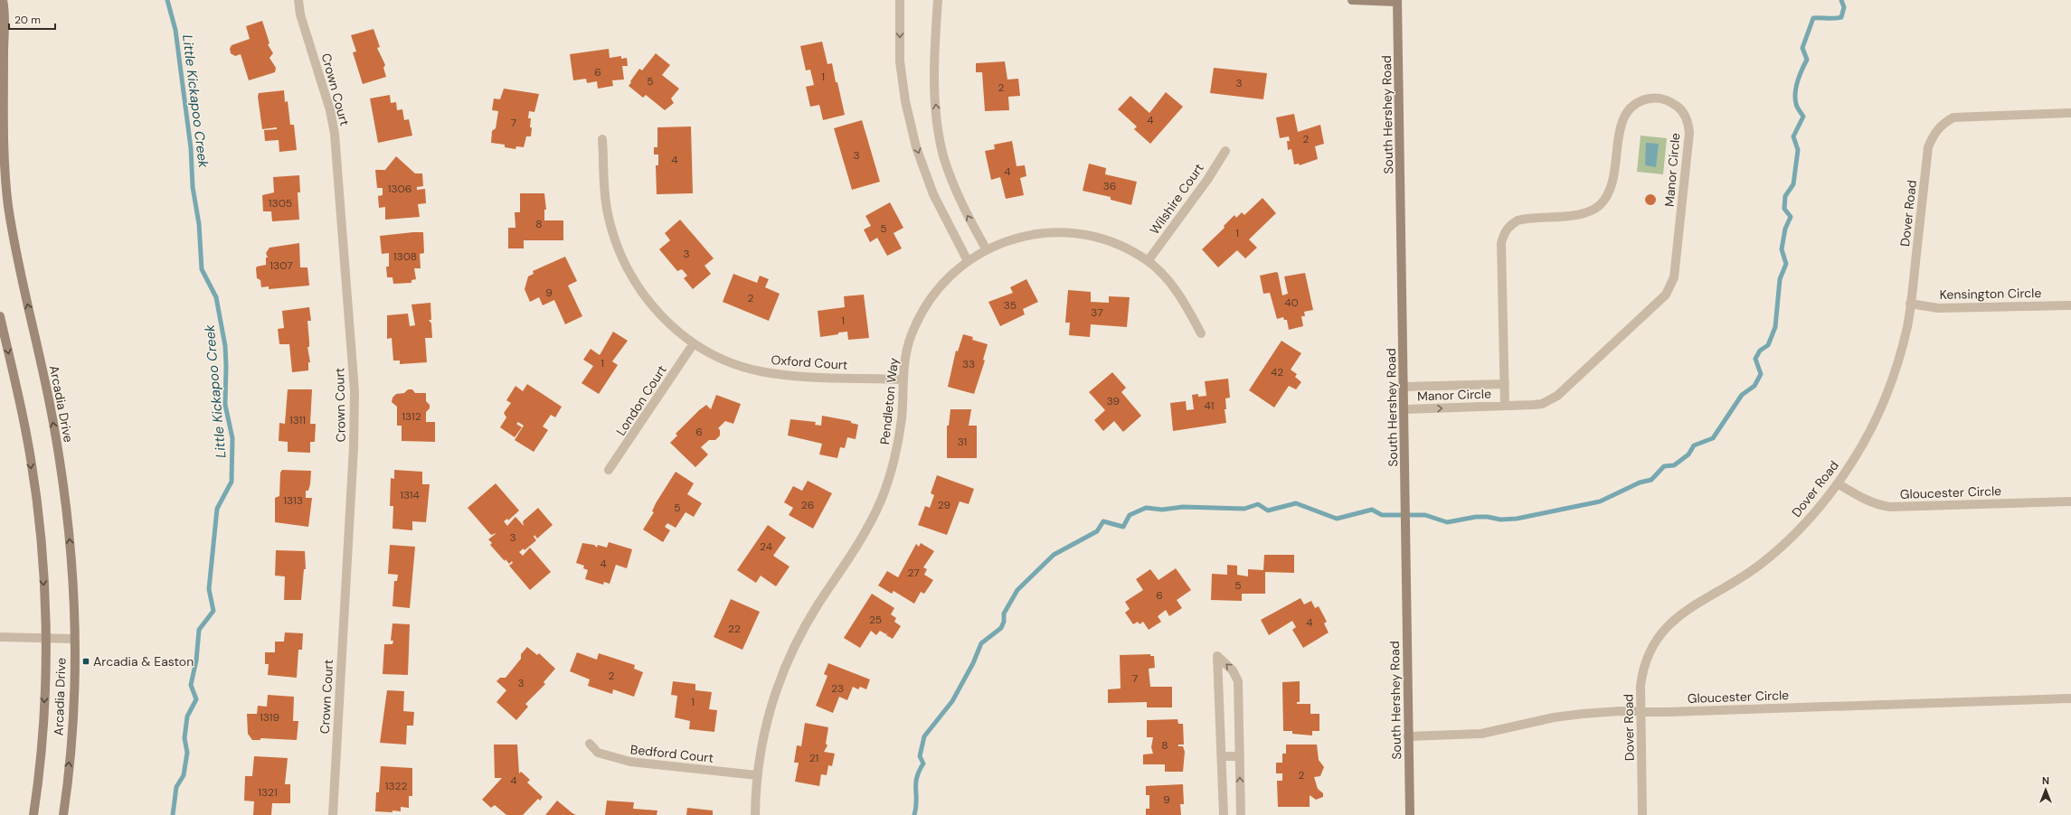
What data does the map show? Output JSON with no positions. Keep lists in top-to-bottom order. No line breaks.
{"streets":{"street":["Crown Court","South Hershey Road","Manor Circle","Wilshire Court","Dover Road","Kensington Circle","Oxford Court","London Court","Pendleton Way","Arcadia Drive","Gloucester Circle","Bedford Court"]},"crossings":[["South Hershey Road","Manor Circle"],["South Hershey Road","Gloucester Circle"],["Wilshire Court","Pendleton Way"],["Dover Road","Kensington Circle"],["Dover Road","Gloucester Circle"],["Oxford Court","London Court"],["Oxford Court","Pendleton Way"],["Pendleton Way","Bedford Court"]],"water":["Little Kickapoo Creek"],"places":{"transit":["Arcadia & Easton"]},"house_numbers":["6","1","5","3","2","4","7","2","3","4","4","36","1306","1305","8","5","1","3","1308","1307","9","2","40","35","37","1","1","33","42","39","41","1312","1311","6","31","1314","1313","26","29","5","3","24","4","27","5","6","25","4","22","2","7","3","23","1","1319","8","21","2","4","1322","1321","9"],"scale_bar":"20 m","north":"top"}
